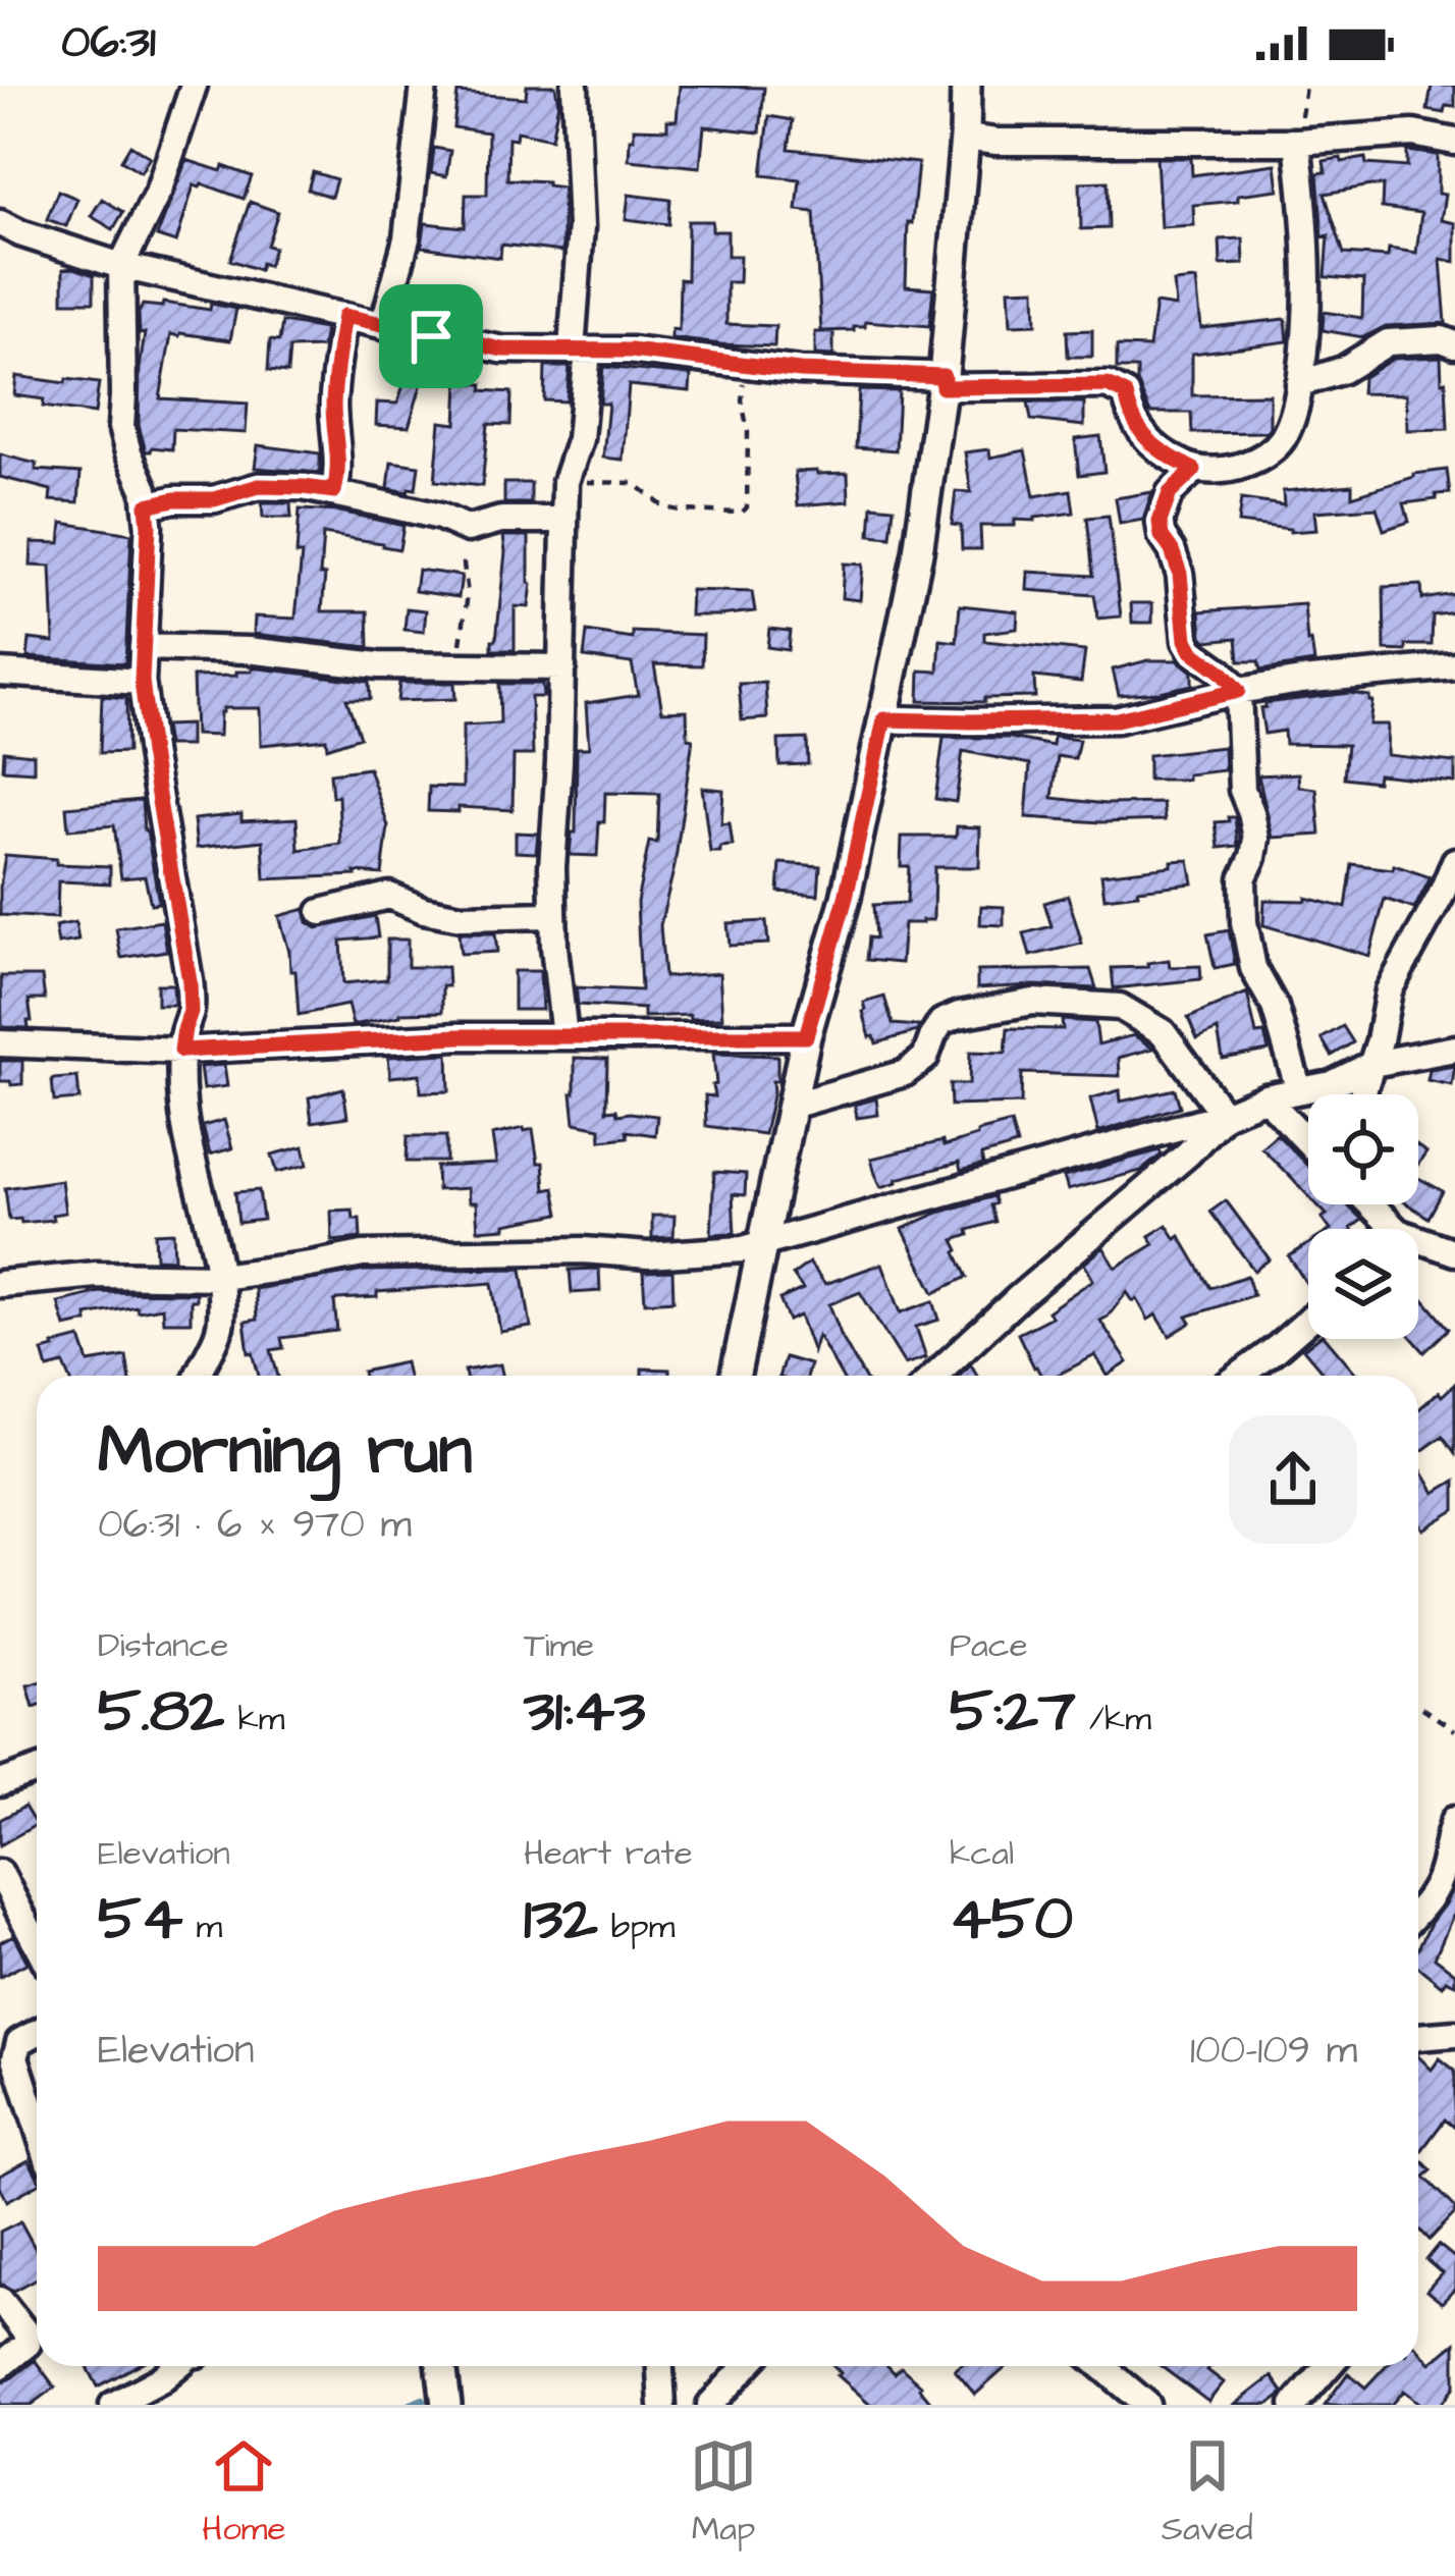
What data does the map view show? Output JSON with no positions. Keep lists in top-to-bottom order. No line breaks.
{"page":{"status":"06:31","heading":["Morning run","06:31 · 6 × 970 m"],"stats":[["Distance","5.82 km"],["Time","31:43"],["Pace","5:27 /km"],["Elevation","54 m"],["Heart rate","132 bpm"],["kcal","450"]],"chart":["Elevation","100–109 m"],"tabs":["Home","Map","Saved"]}}
